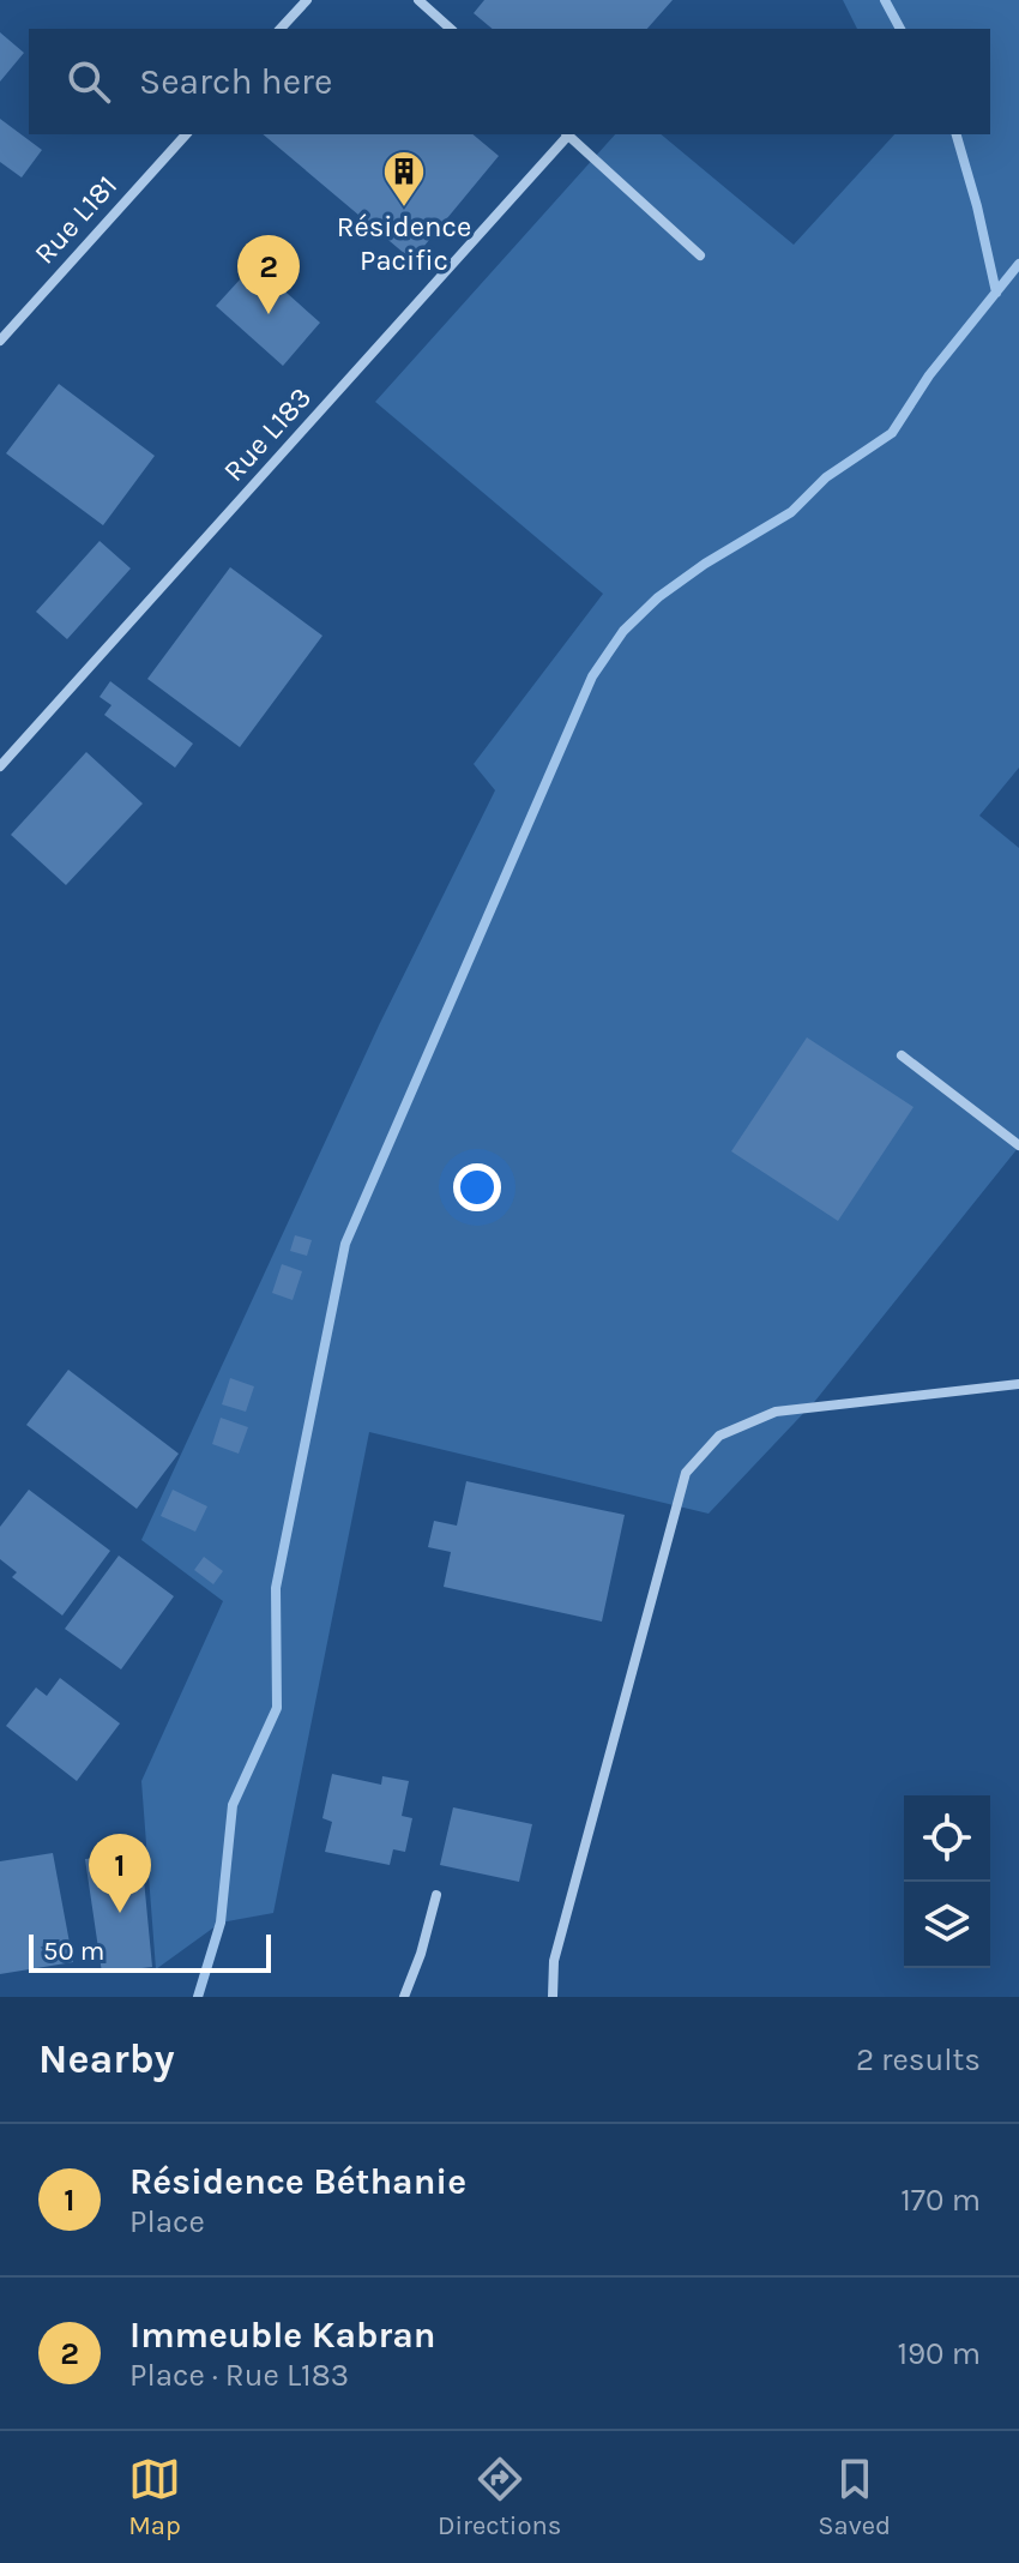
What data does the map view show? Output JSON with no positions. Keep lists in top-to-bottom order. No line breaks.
{"streets":{"street":["Rue L181","Rue L183"]},"places":{"building":["Résidence Pacific"]},"scale_bar":"50 m","page":{"search":"Search here","pins":["2","1"],"scale":"50 m","heading":["Nearby","2 results"],"list":[{"mark":"1","name":"Résidence Béthanie","note":"Place","value":"170 m"},{"mark":"2","name":"Immeuble Kabran","note":"Place · Rue L183","value":"190 m"}],"nav":["Map","Directions","Saved"]}}
